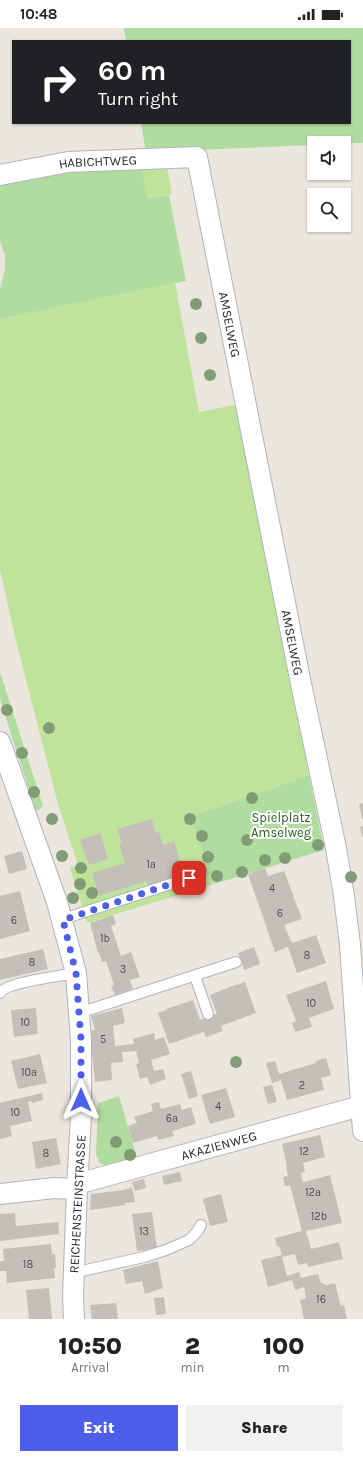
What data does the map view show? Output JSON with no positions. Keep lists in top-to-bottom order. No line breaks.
{"streets":{"street":["HABICHTWEG","AMSELWEG","AKAZIENWEG","REICHENSTEINSTRASSE"]},"crossings":[["HABICHTWEG","AMSELWEG"],["AMSELWEG","AKAZIENWEG"],["AKAZIENWEG","REICHENSTEINSTRASSE"]],"parks":["Spielplatz Amselweg"],"house_numbers":["1a","4","6","6","1b","8","8","3","10","10","5","10a","2","4","10","6a","12","8","12a","12b","13","18","16"],"page":{"status":"10:48","turn":["60 m","Turn right"],"eta":["10:50","Arrival","2","min","100","m"],"buttons":["Exit","Share"]}}
